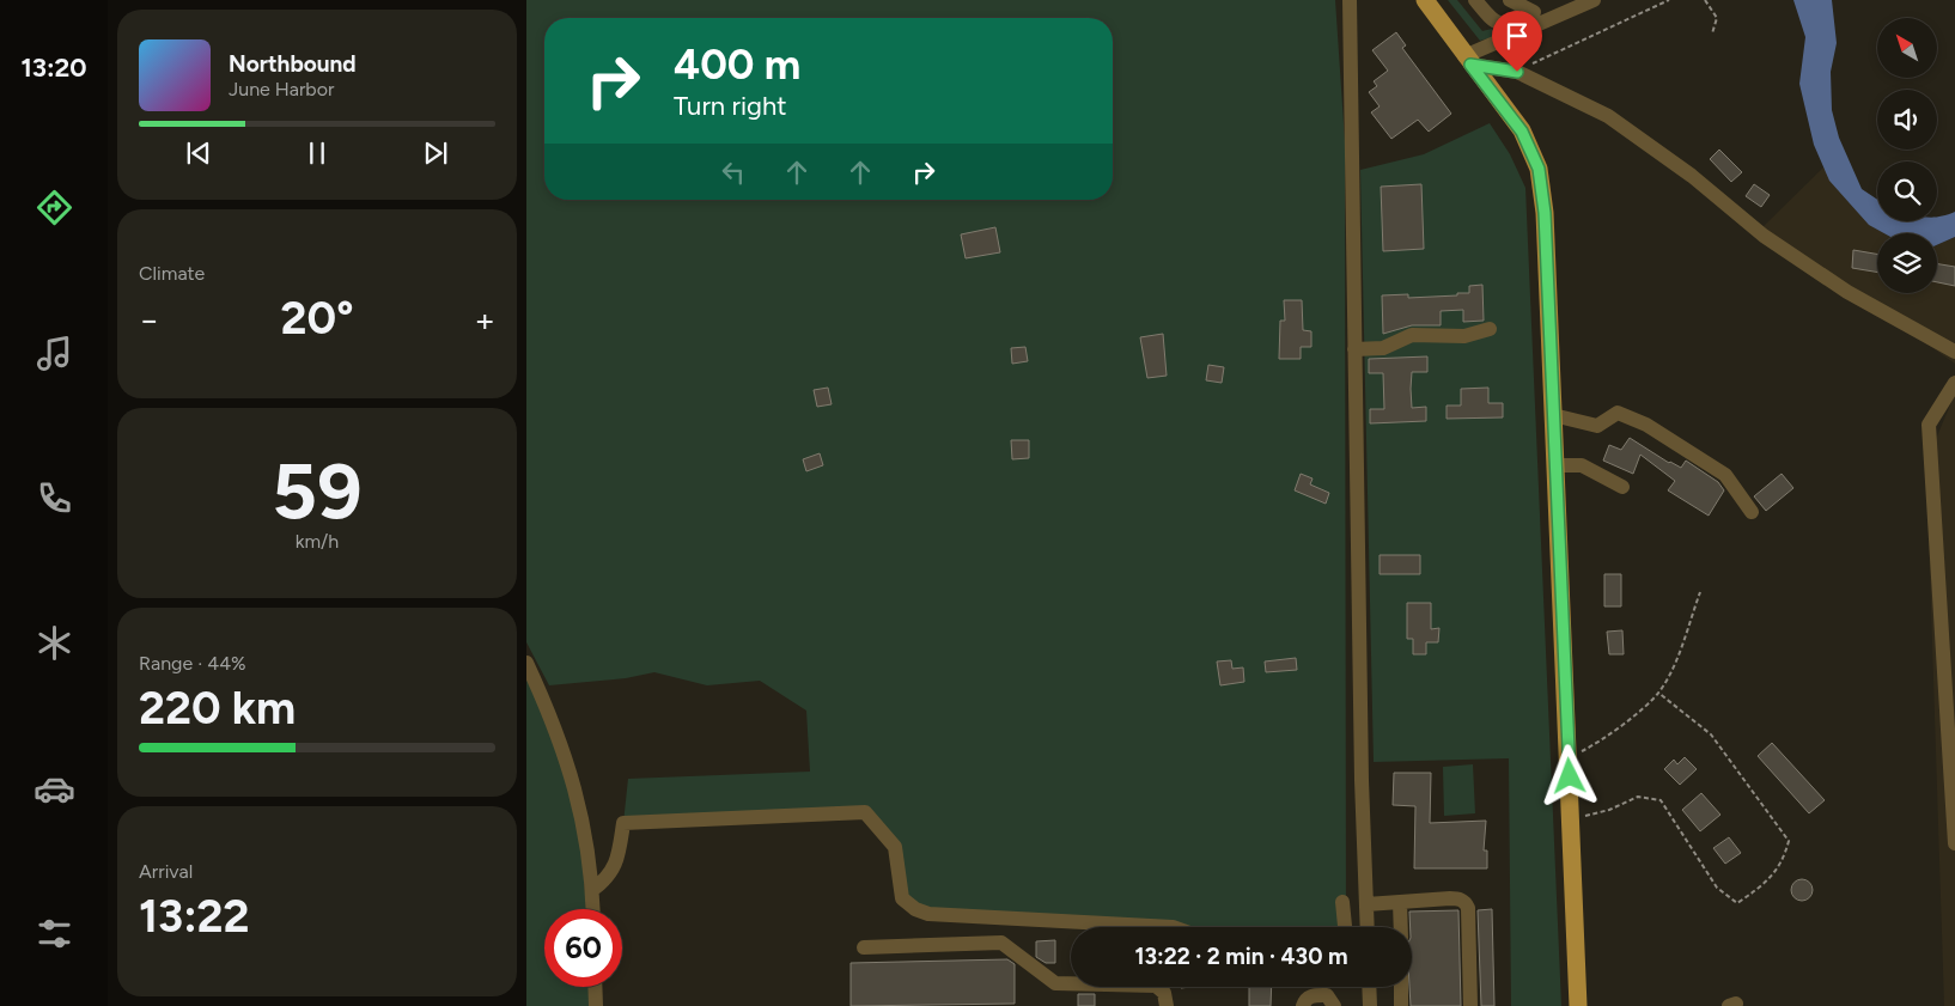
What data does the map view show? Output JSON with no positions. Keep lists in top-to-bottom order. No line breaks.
{"north":"top left","page":{"tabs":"13:20","turn":["400 m","Turn right"],"song":["Northbound","June Harbor"],"tile":["Climate",["59","km/h"],["Range · 44%","220 km"],["Arrival","13:22"]],"heat":["−","20°","+"],"limit":"60","trip":"13:22 · 2 min · 430 m"}}
